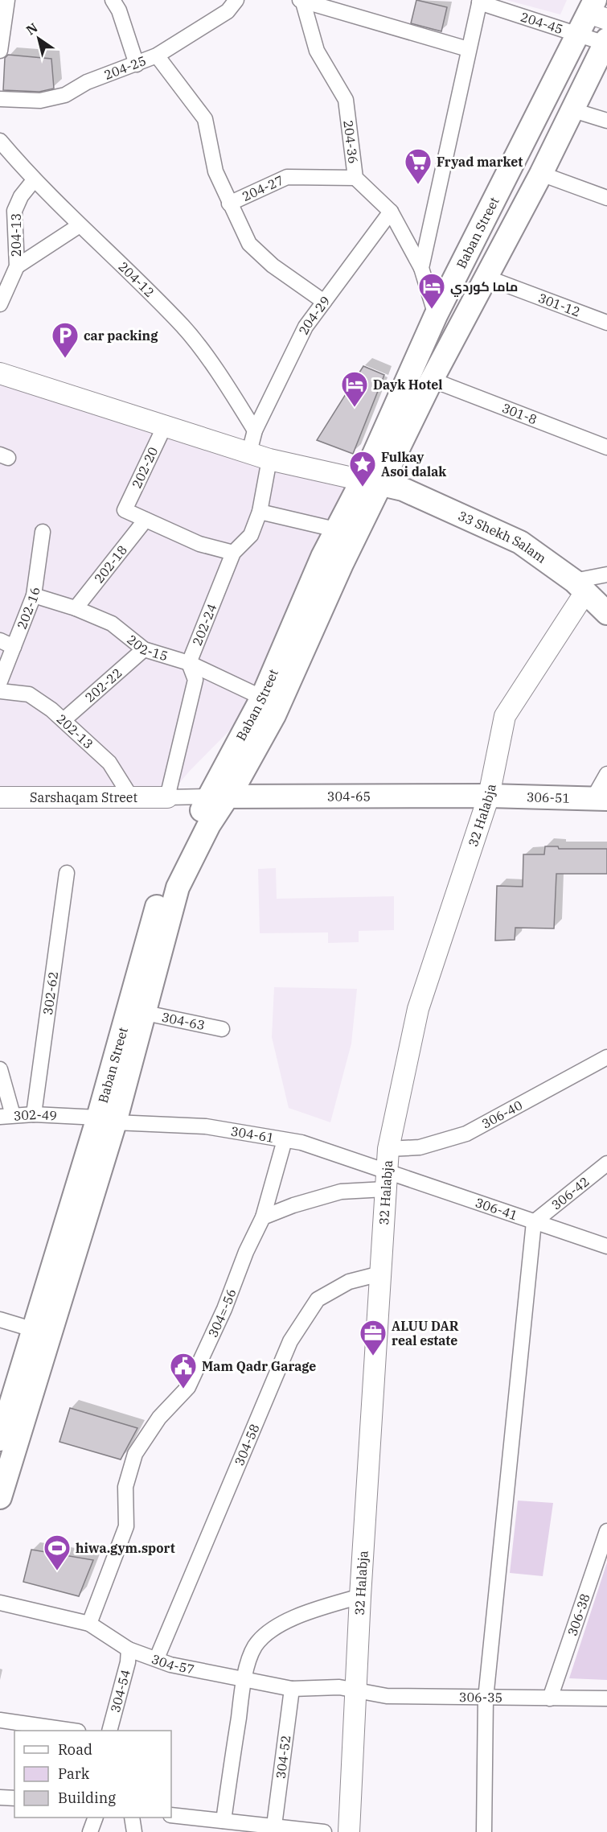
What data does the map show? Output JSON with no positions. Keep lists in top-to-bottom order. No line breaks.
{"streets":{"main road":["Baban Street","33 Shekh Salam","304-65","306-51"],"street":["204-45","204-25","204-36","204-27","204-13","204-12","301-12","204-29","301-8","202-20","202-18","202-16","202-24","202-15","202-22","202-13","Sarshaqam Street","32 Halabja","302-62","304-63","302-49","306-40","304-61","306-42","306-41","304=-56","304-58","306-38","304-57","304-54","306-35","304-52"]},"crossings":[["204-45","Baban Street"],["204-36","204-27"],["204-36","Baban Street"],["204-36","204-29"],["Baban Street","33 Shekh Salam"],["Baban Street","202-15"],["Baban Street","304-65"],["Baban Street","302-49"],["Baban Street","304-61"],["204-13","204-12"],["204-12","204-29"],["202-20","202-18"],["33 Shekh Salam","32 Halabja"],["202-18","202-15"],["202-16","202-15"],["202-24","202-15"],["202-24","Sarshaqam Street"],["202-15","202-22"],["202-22","202-13"],["202-13","Sarshaqam Street"],["304-65","306-51"],["304-65","32 Halabja"],["306-51","32 Halabja"],["32 Halabja","306-40"],["32 Halabja","304-61"],["32 Halabja","306-41"],["32 Halabja","304-58"],["32 Halabja","304-57"],["32 Halabja","306-35"],["302-62","302-49"],["302-49","304-61"],["304-61","306-41"],["304-61","304=-56"],["306-42","306-41"],["304=-56","304-57"],["304-58","304-57"],["306-38","306-35"],["304-57","304-54"],["304-57","306-35"],["304-57","304-52"]],"places":{"supermarket":["Fryad market"],"hotel":["ماما كوردي","Dayk Hotel"],"parking":["car packing"],"place":["Fulkay Asoi dalak"],"office":["ALUU DAR real estate"],"public building":["Mam Qadr Garage"],"sports":["hiwa.gym.sport"]},"legend":["Road","Park","Building"],"north":"top left"}
